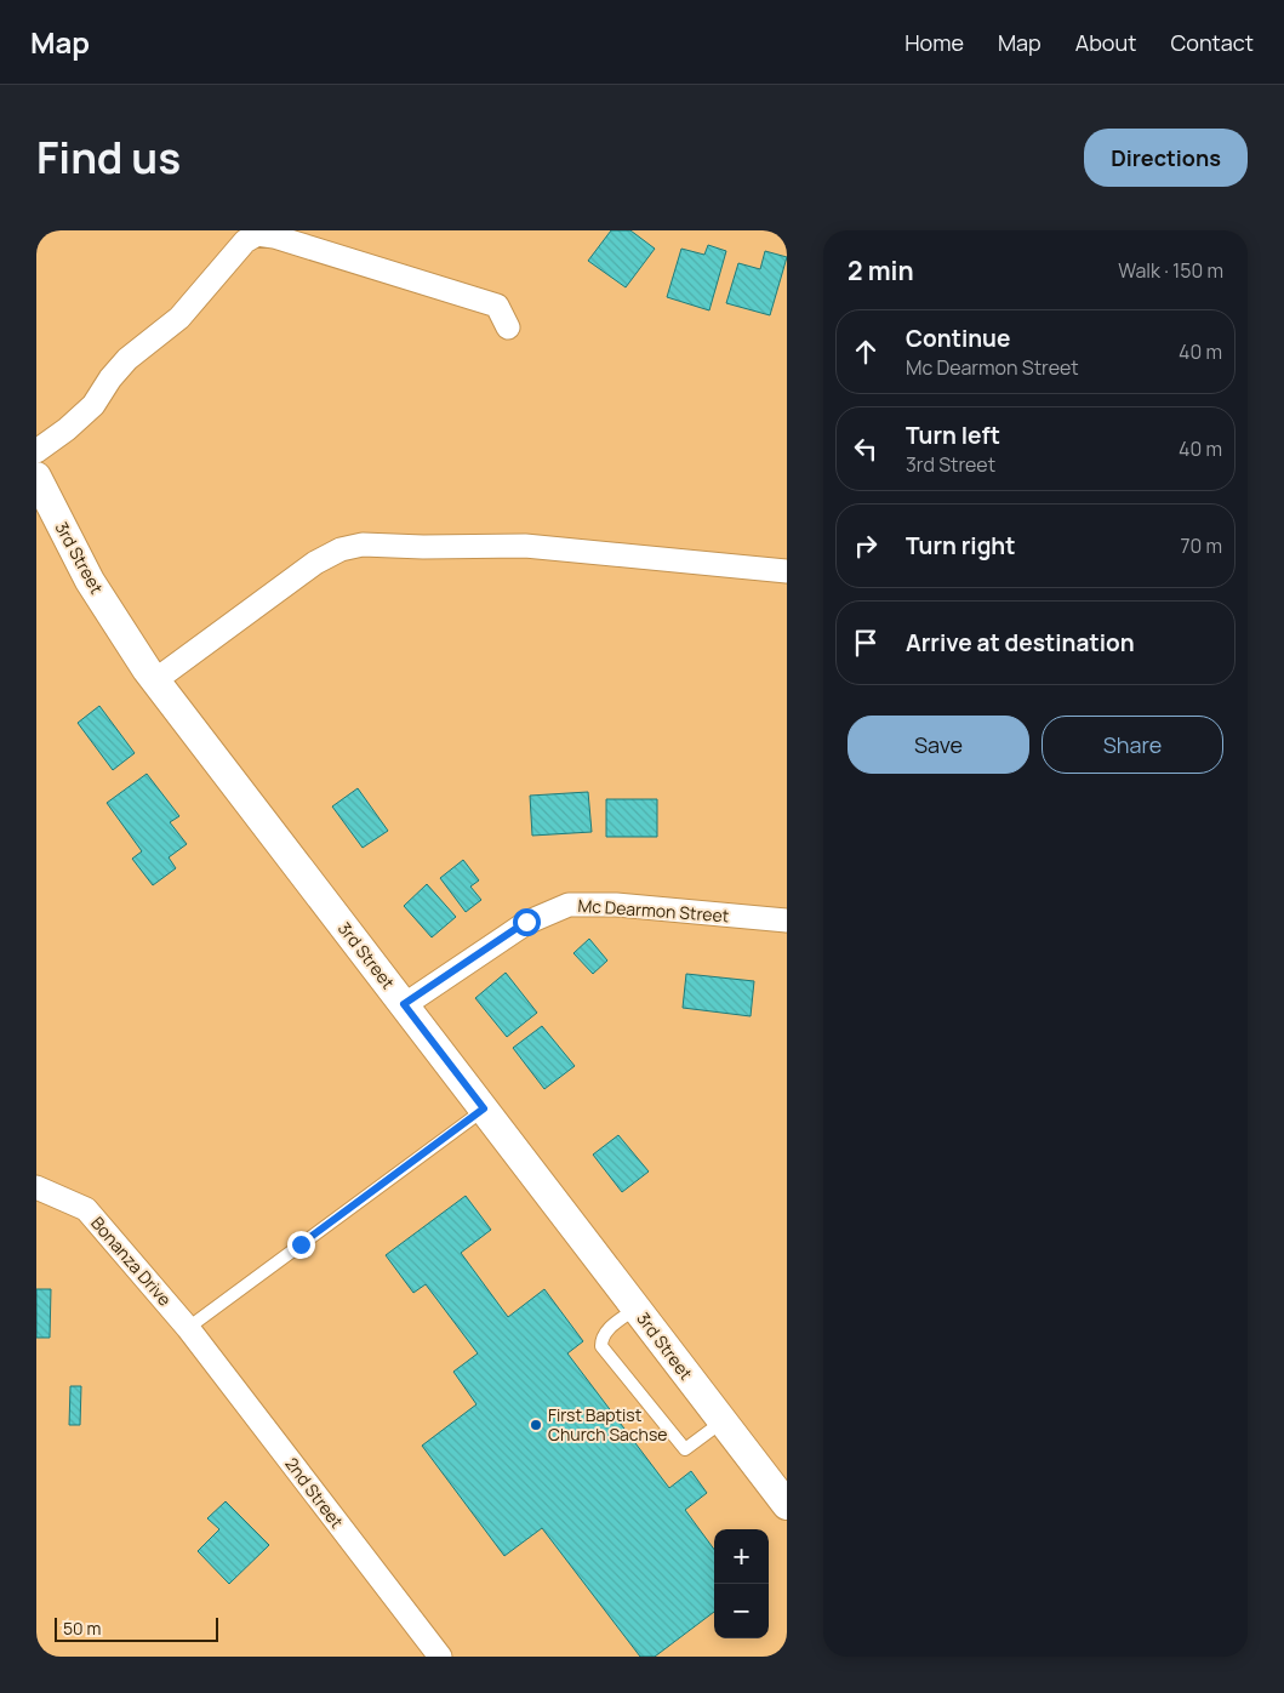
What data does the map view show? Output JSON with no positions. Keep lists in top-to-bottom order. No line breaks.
{"streets":{"street":["3rd Street","Mc Dearmon Street","Bonanza Drive","2nd Street"]},"crossings":[["3rd Street","Mc Dearmon Street"],["Bonanza Drive","2nd Street"]],"places":["First Baptist Church Sachse"],"scale_bar":"50 m","page":{"header":"Map","nav":["Home","Map","About","Contact"],"title":"Find us","buttons":["Directions",["Save","Share"]],"heading":["2 min","Walk · 150 m"],"list":[["Continue","Mc Dearmon Street","40 m"],["Turn left","3rd Street","40 m"],["Turn right","70 m"],"Arrive at destination"],"map_buttons":["+","−"],"scale":"50 m"}}
